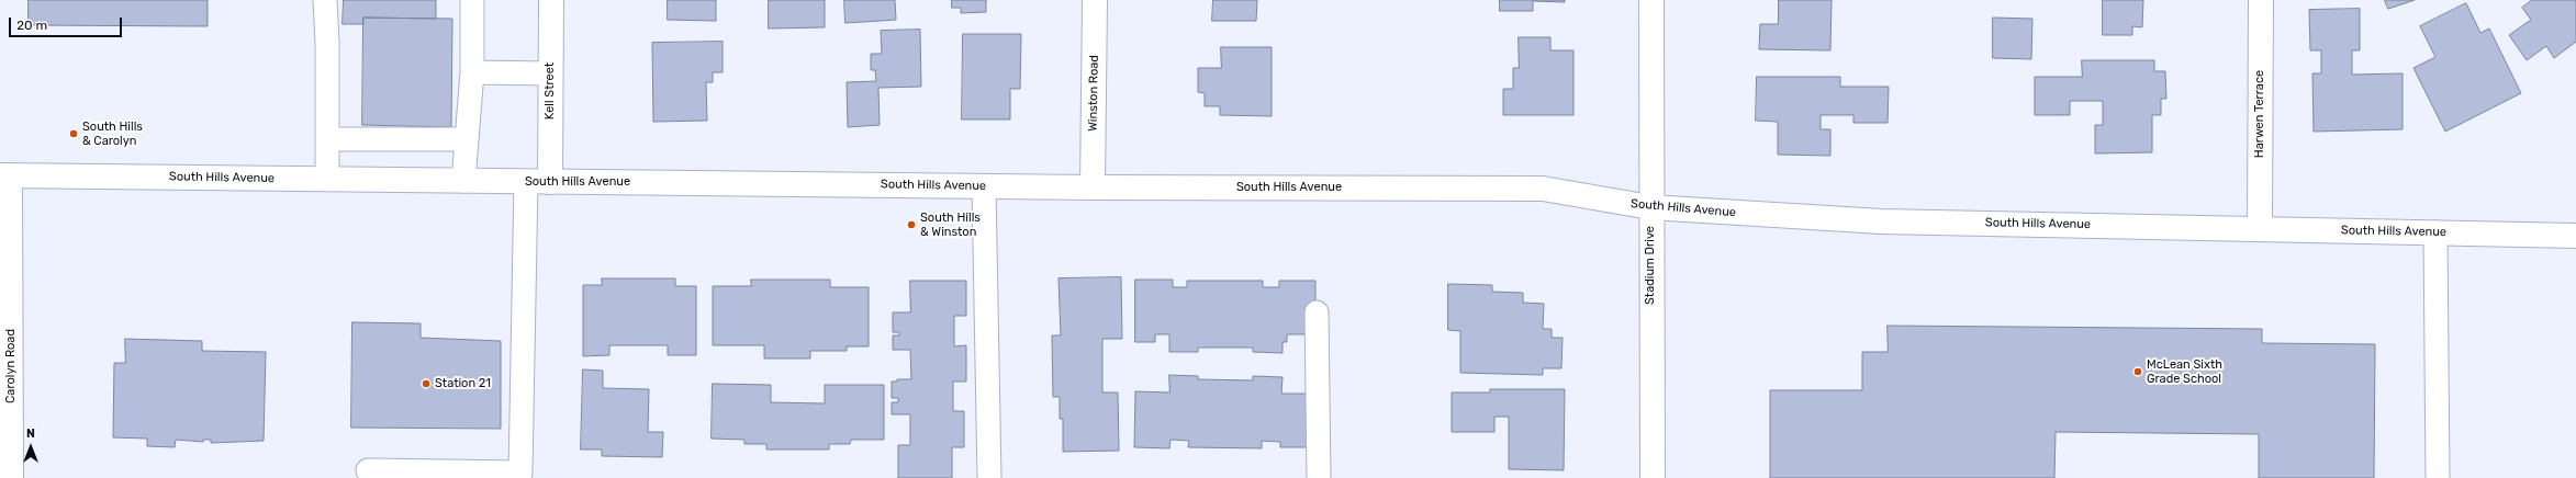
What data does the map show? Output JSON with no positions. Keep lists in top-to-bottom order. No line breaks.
{"streets":{"street":["Kell Street","Winston Road","Harwen Terrace","South Hills Avenue","Stadium Drive","Carolyn Road"]},"crossings":[["Kell Street","South Hills Avenue"],["Winston Road","South Hills Avenue"],["Harwen Terrace","South Hills Avenue"],["South Hills Avenue","Stadium Drive"],["South Hills Avenue","Carolyn Road"]],"places":["South Hills & Carolyn","South Hills & Winston","McLean Sixth Grade School","Station 21"],"scale_bar":"20 m","north":"top"}
